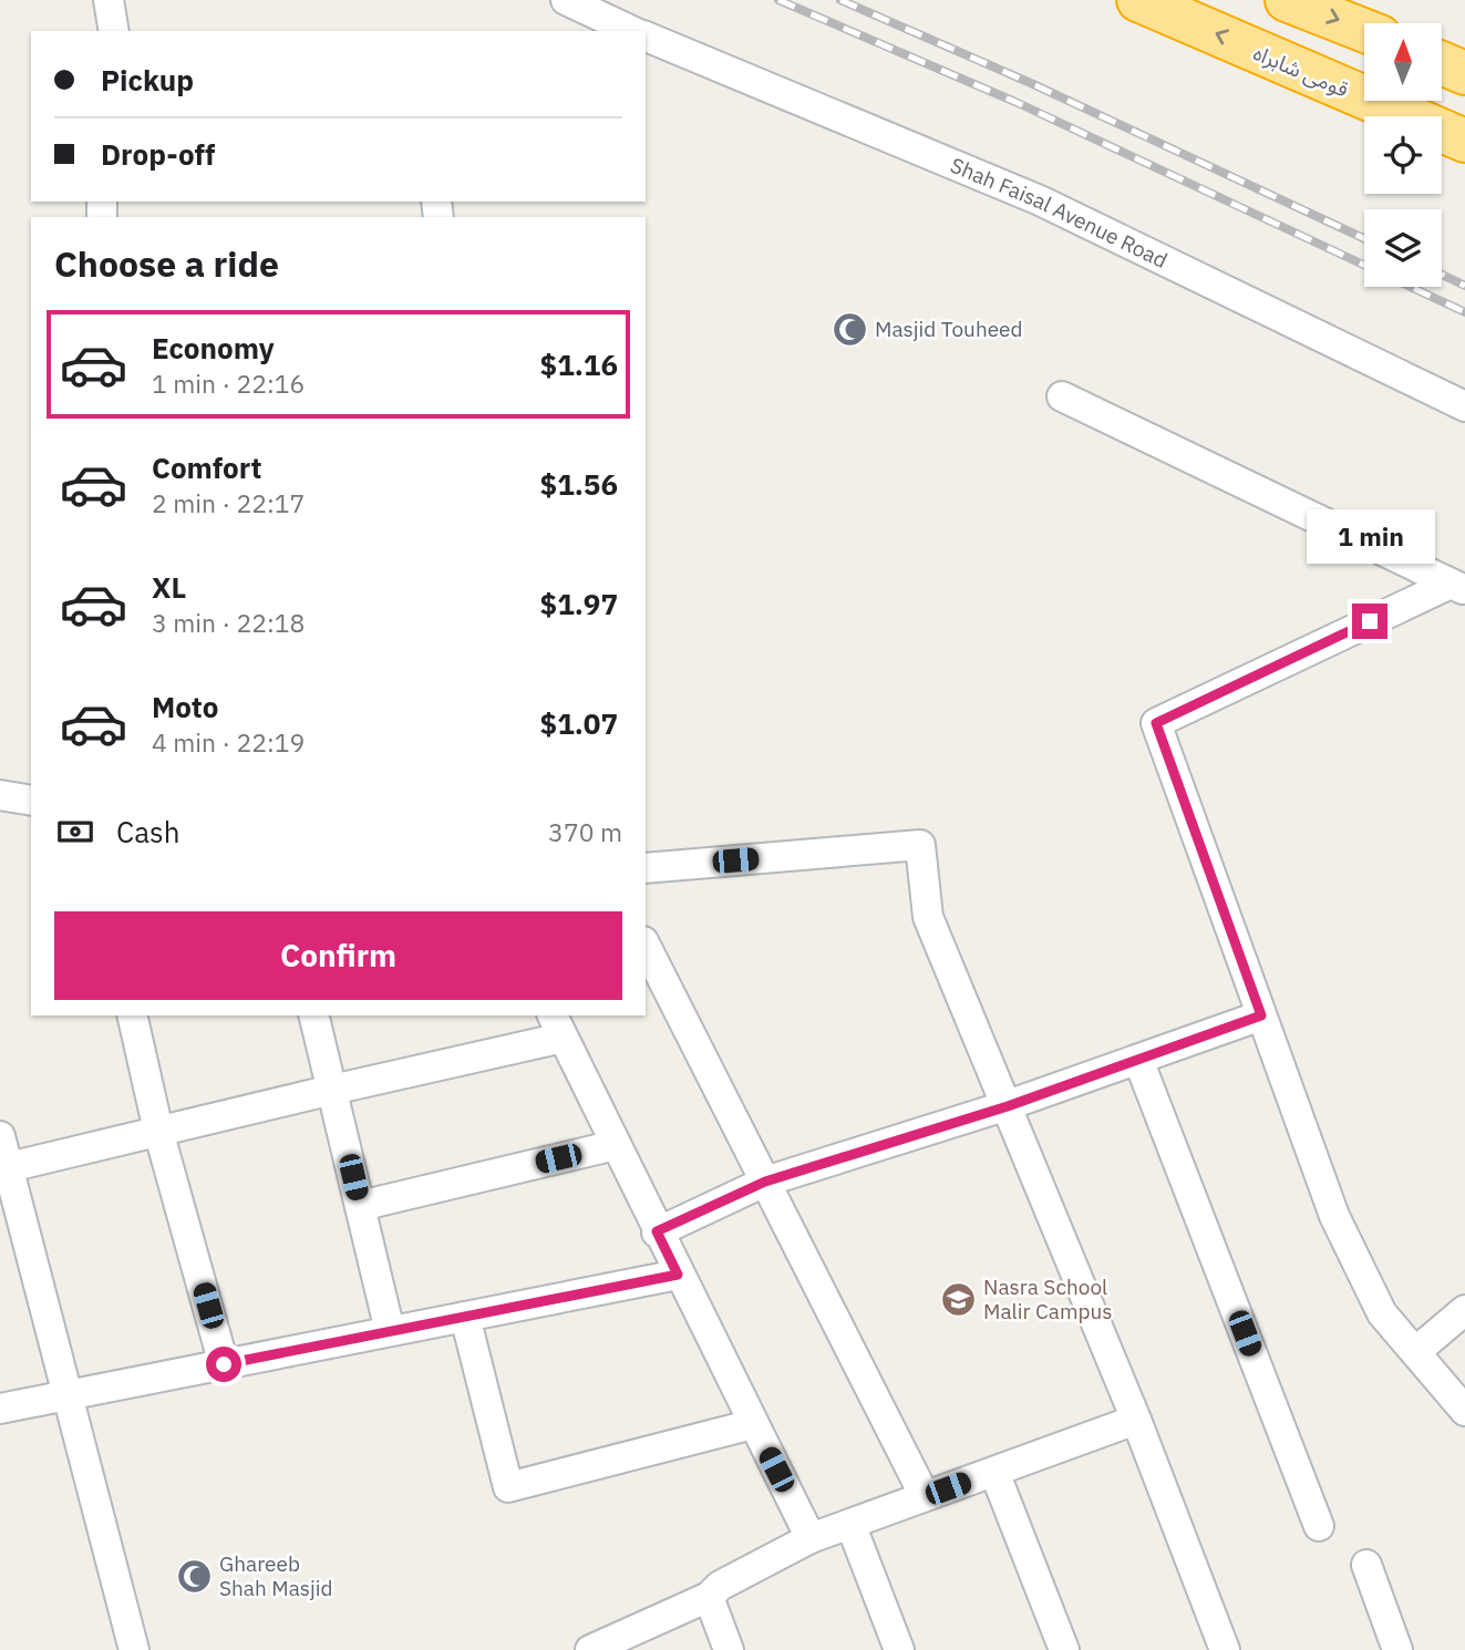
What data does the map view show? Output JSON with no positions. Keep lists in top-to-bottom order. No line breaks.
{"streets":{"highway":["قومی شاہراہ"],"street":["Shah Faisal Avenue Road"]},"places":{"mosque":["Masjid Touheed","Ghareeb Shah Masjid"],"school or university":["Nasra School Malir Campus"]},"north":"top","page":{"banner":["Pickup","Drop-off"],"heading":"Choose a ride","list":[{"name":"Economy","note":"1 min · 22:16","value":"$1.16"},{"name":"Comfort","note":"2 min · 22:17","value":"$1.56"},{"name":"XL","note":"3 min · 22:18","value":"$1.97"},{"name":"Moto","note":"4 min · 22:19","value":"$1.07"}],"bubble":"1 min","pay":["Cash","370 m"],"buttons":"Confirm"}}
